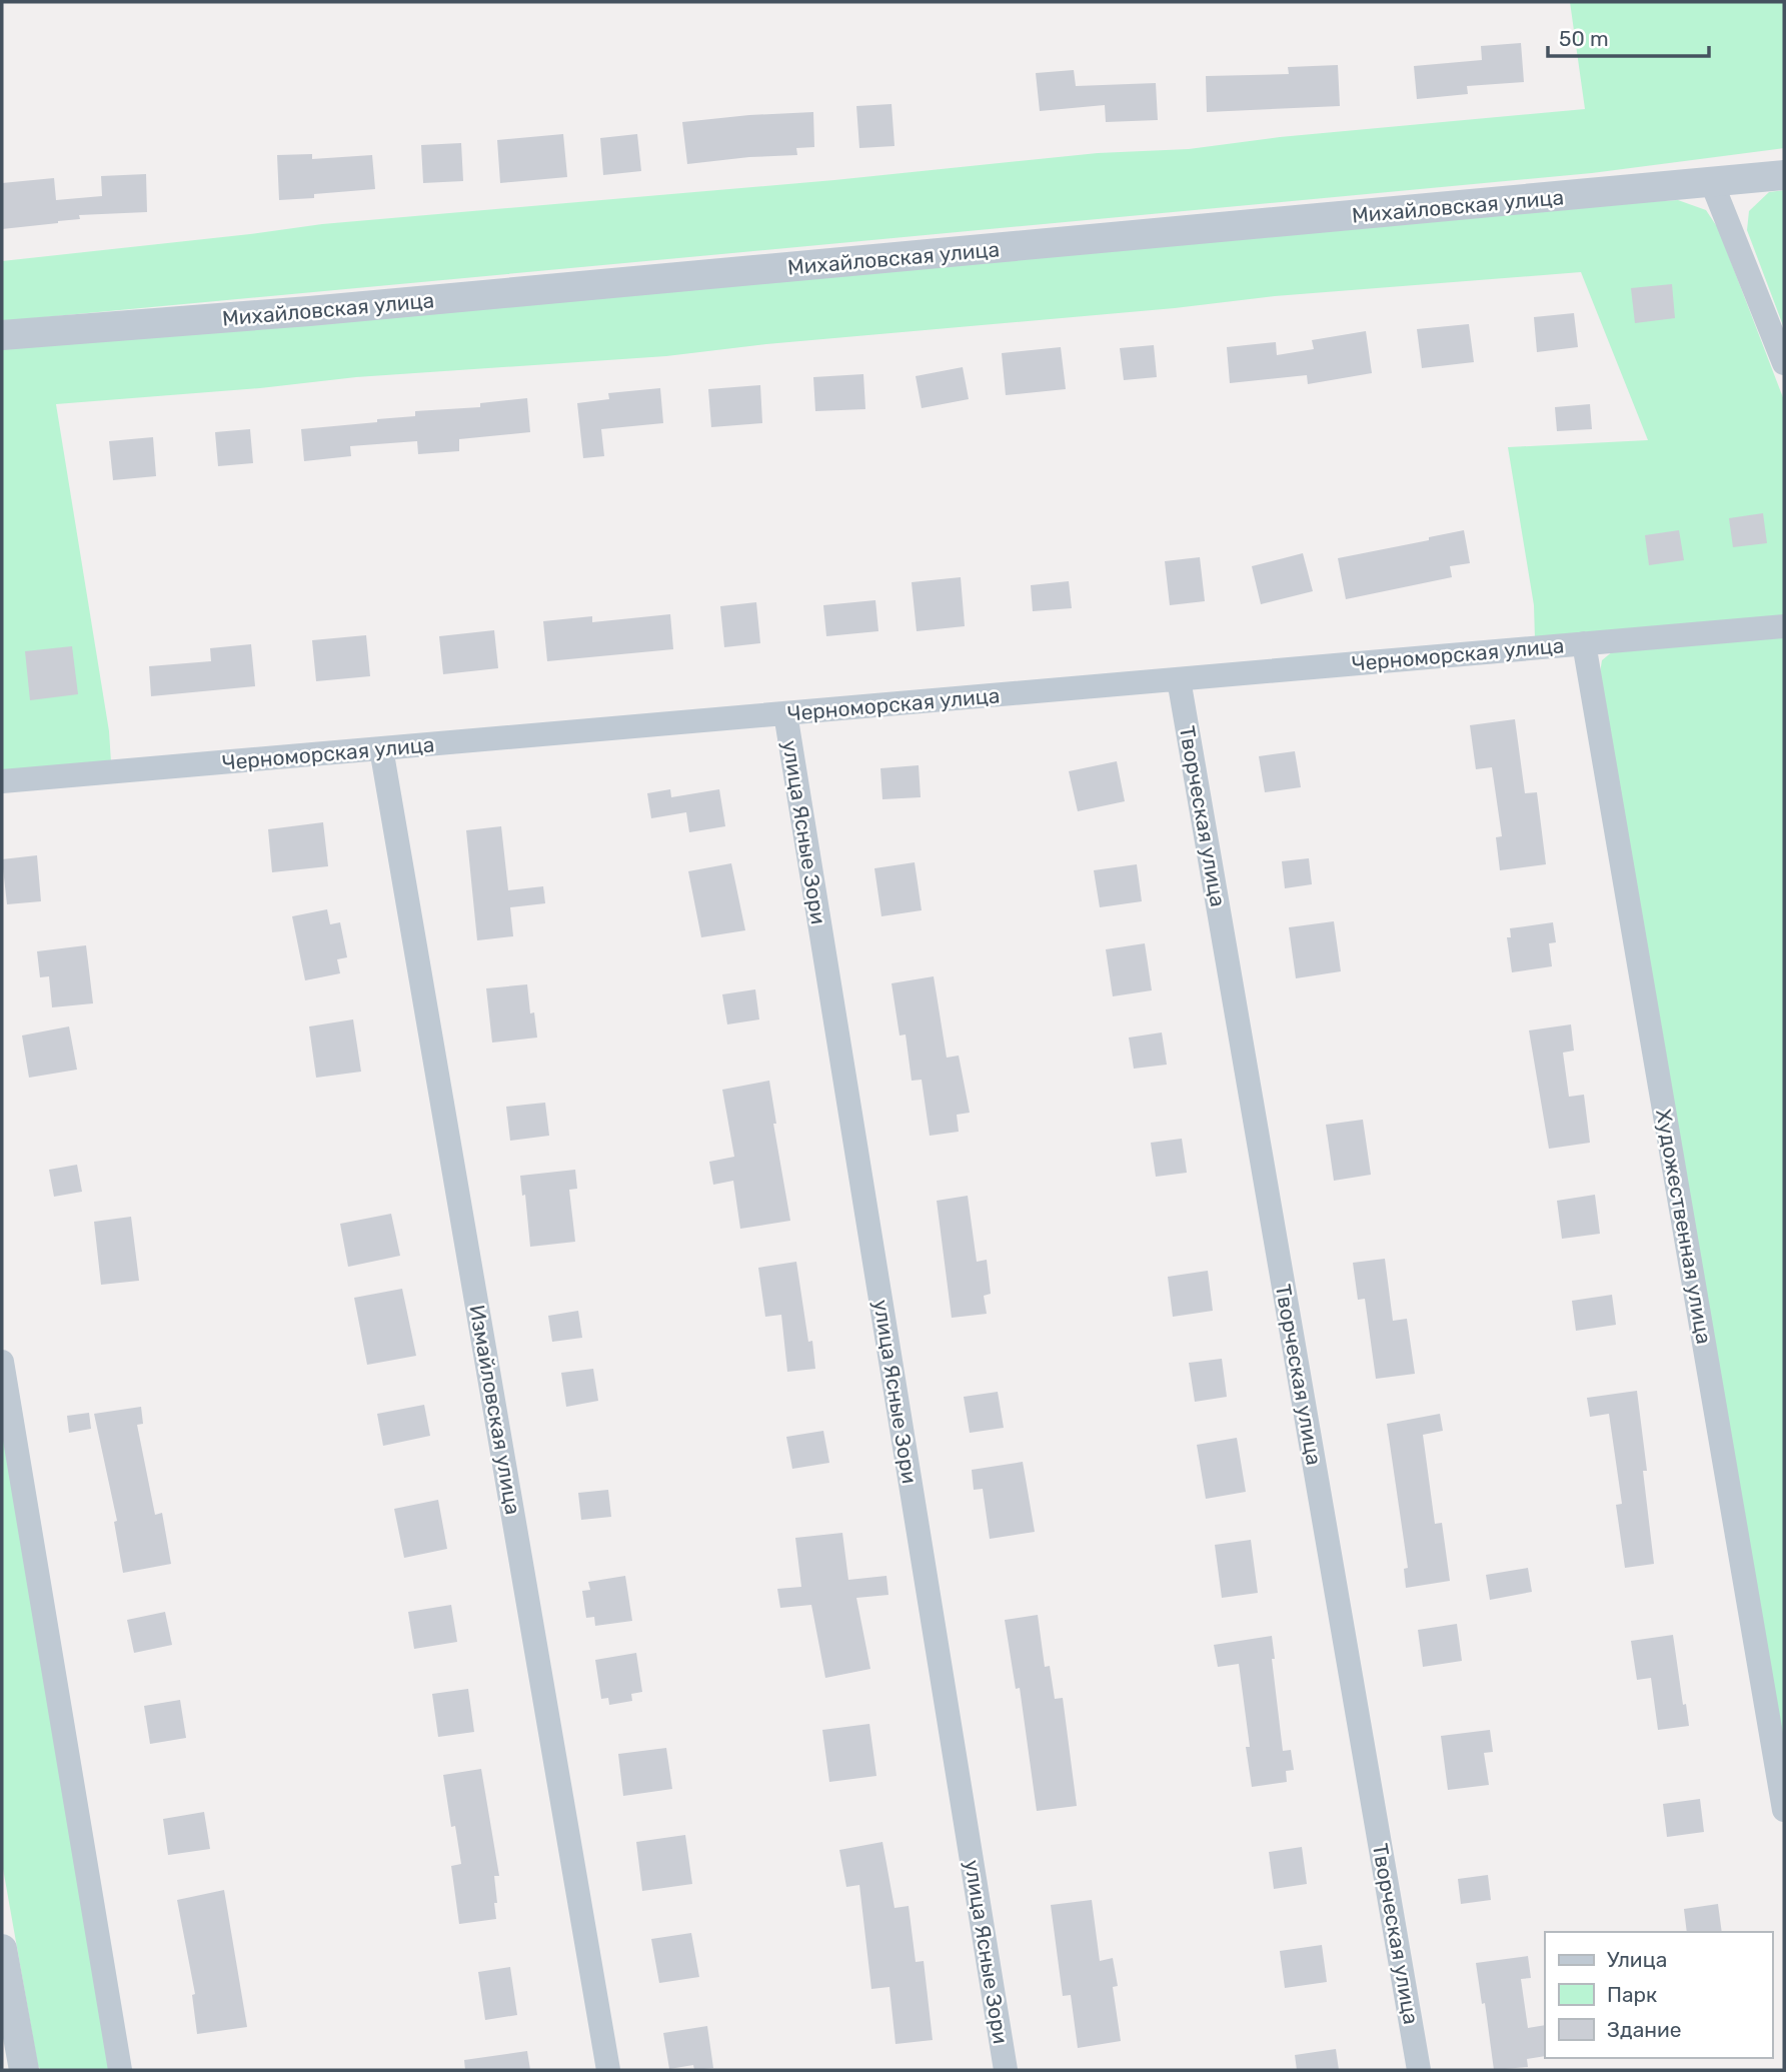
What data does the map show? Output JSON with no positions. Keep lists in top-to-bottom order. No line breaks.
{"streets":{"street":["Михайловская улица","Черноморская улица","Творческая улица","улица Ясные Зори","Художественная улица","Измайловская улица"]},"crossings":[["Черноморская улица","Творческая улица"],["Черноморская улица","улица Ясные Зори"],["Черноморская улица","Художественная улица"],["Черноморская улица","Измайловская улица"]],"legend":["Улица","Парк","Здание"],"scale_bar":"50 m"}
